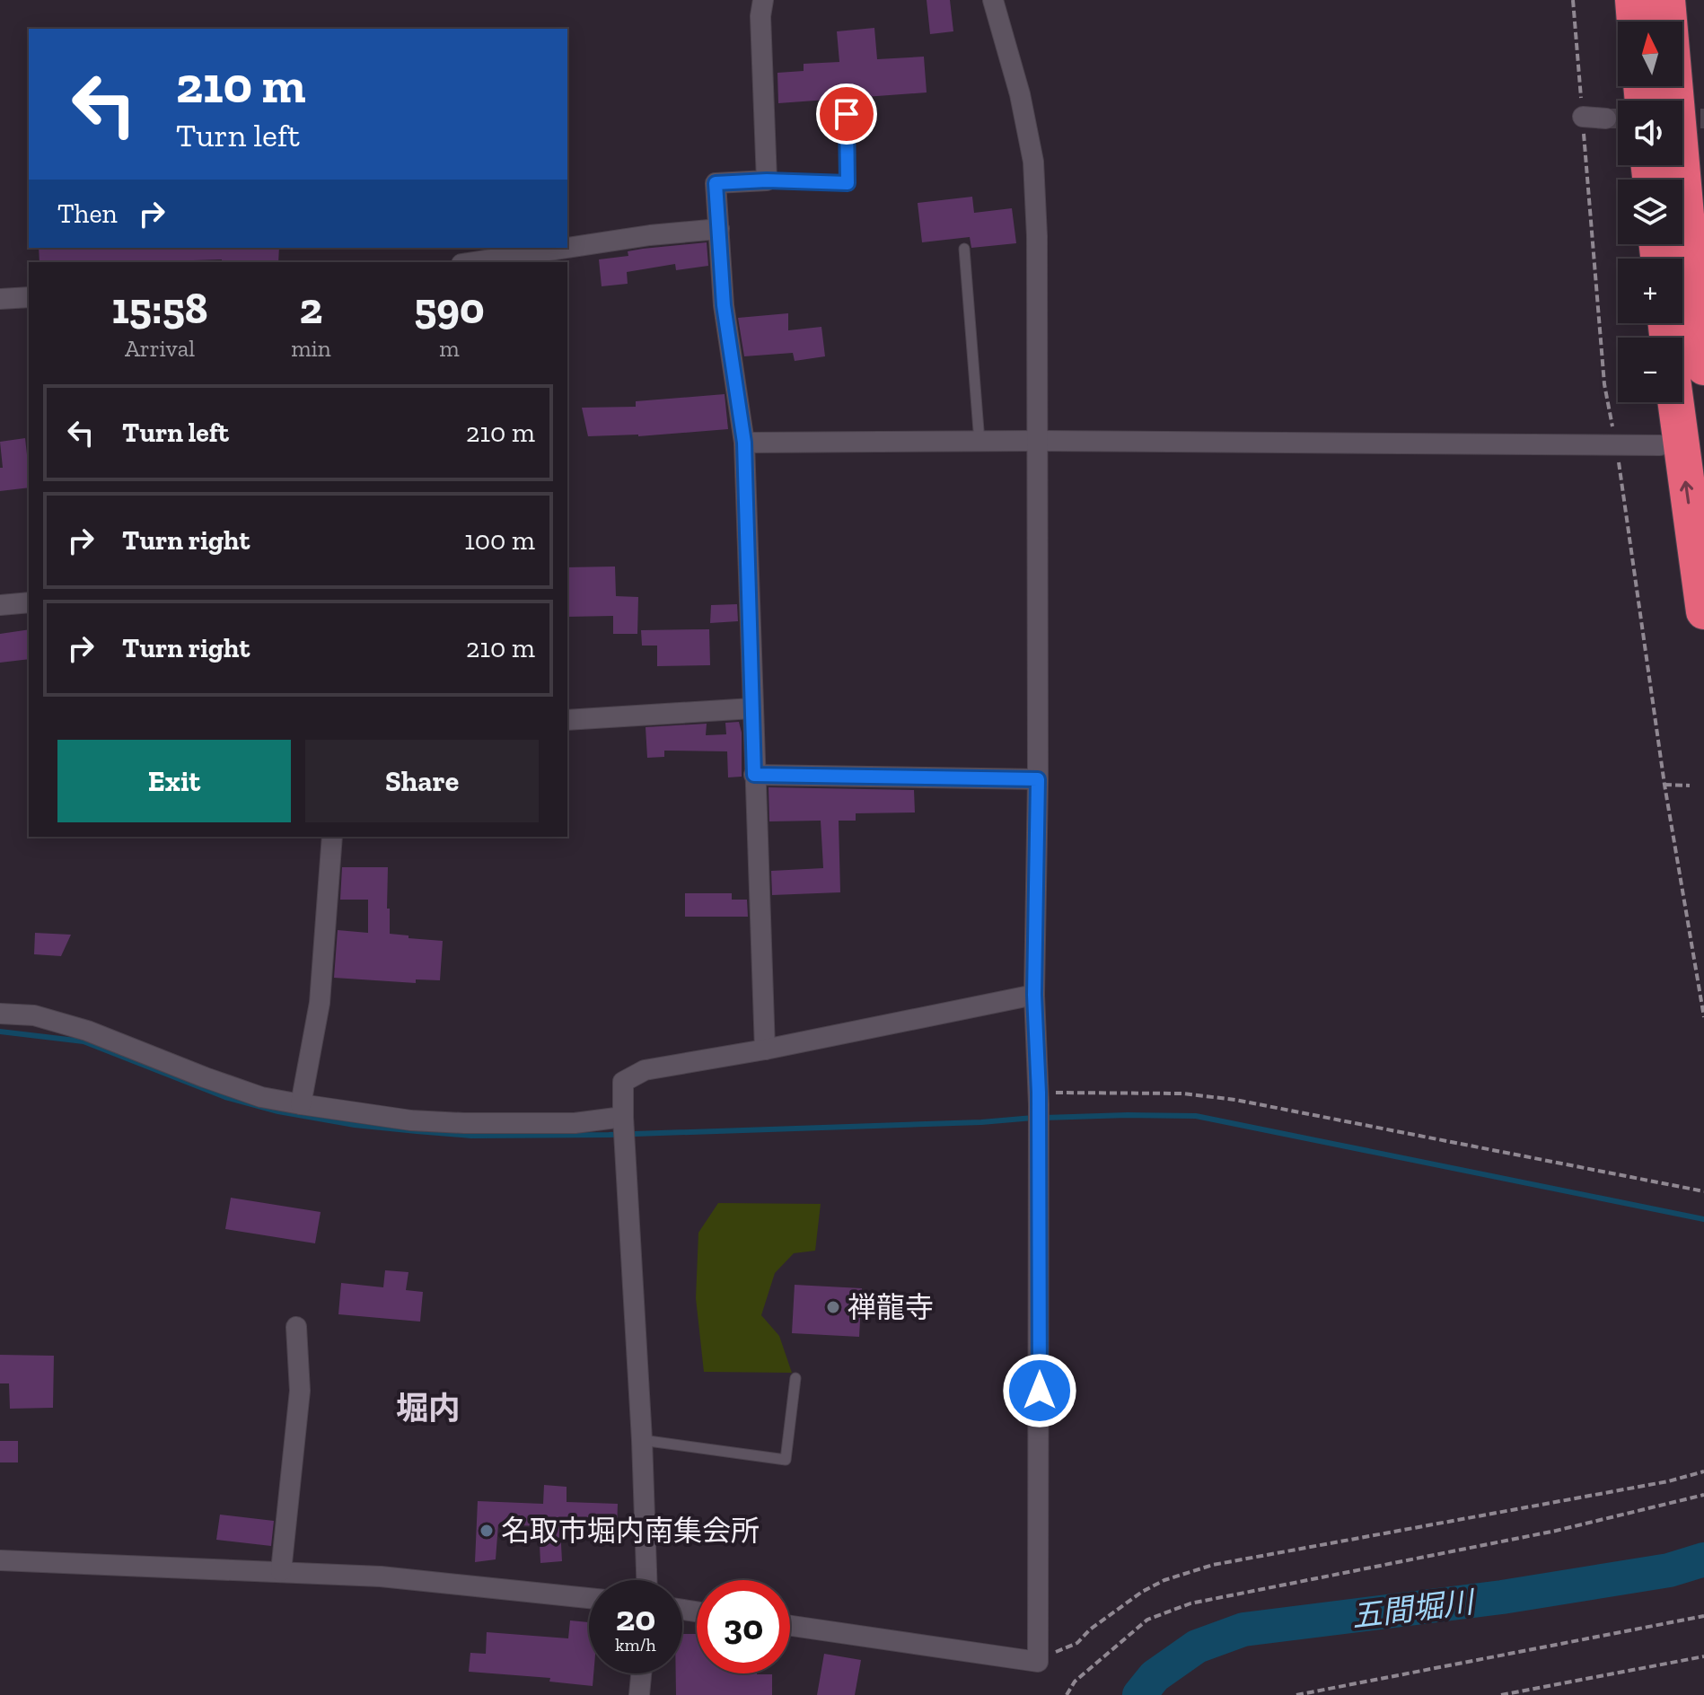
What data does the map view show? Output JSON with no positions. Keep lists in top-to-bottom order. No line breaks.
{"districts":["堀内"],"water":["五間堀川"],"places":["禅龍寺","名取市堀内南集会所"],"north":"top","page":{"map_buttons":["+","−"],"turn":["210 m","Turn left"],"then":"Then","eta":["15:58","Arrival","2","min","590","m"],"list":[{"name":"Turn left","value":"210 m"},{"name":"Turn right","value":"100 m"},{"name":"Turn right","value":"210 m"}],"buttons":["Exit","Share"],"speed":"20 km/h","limit":"30"}}
